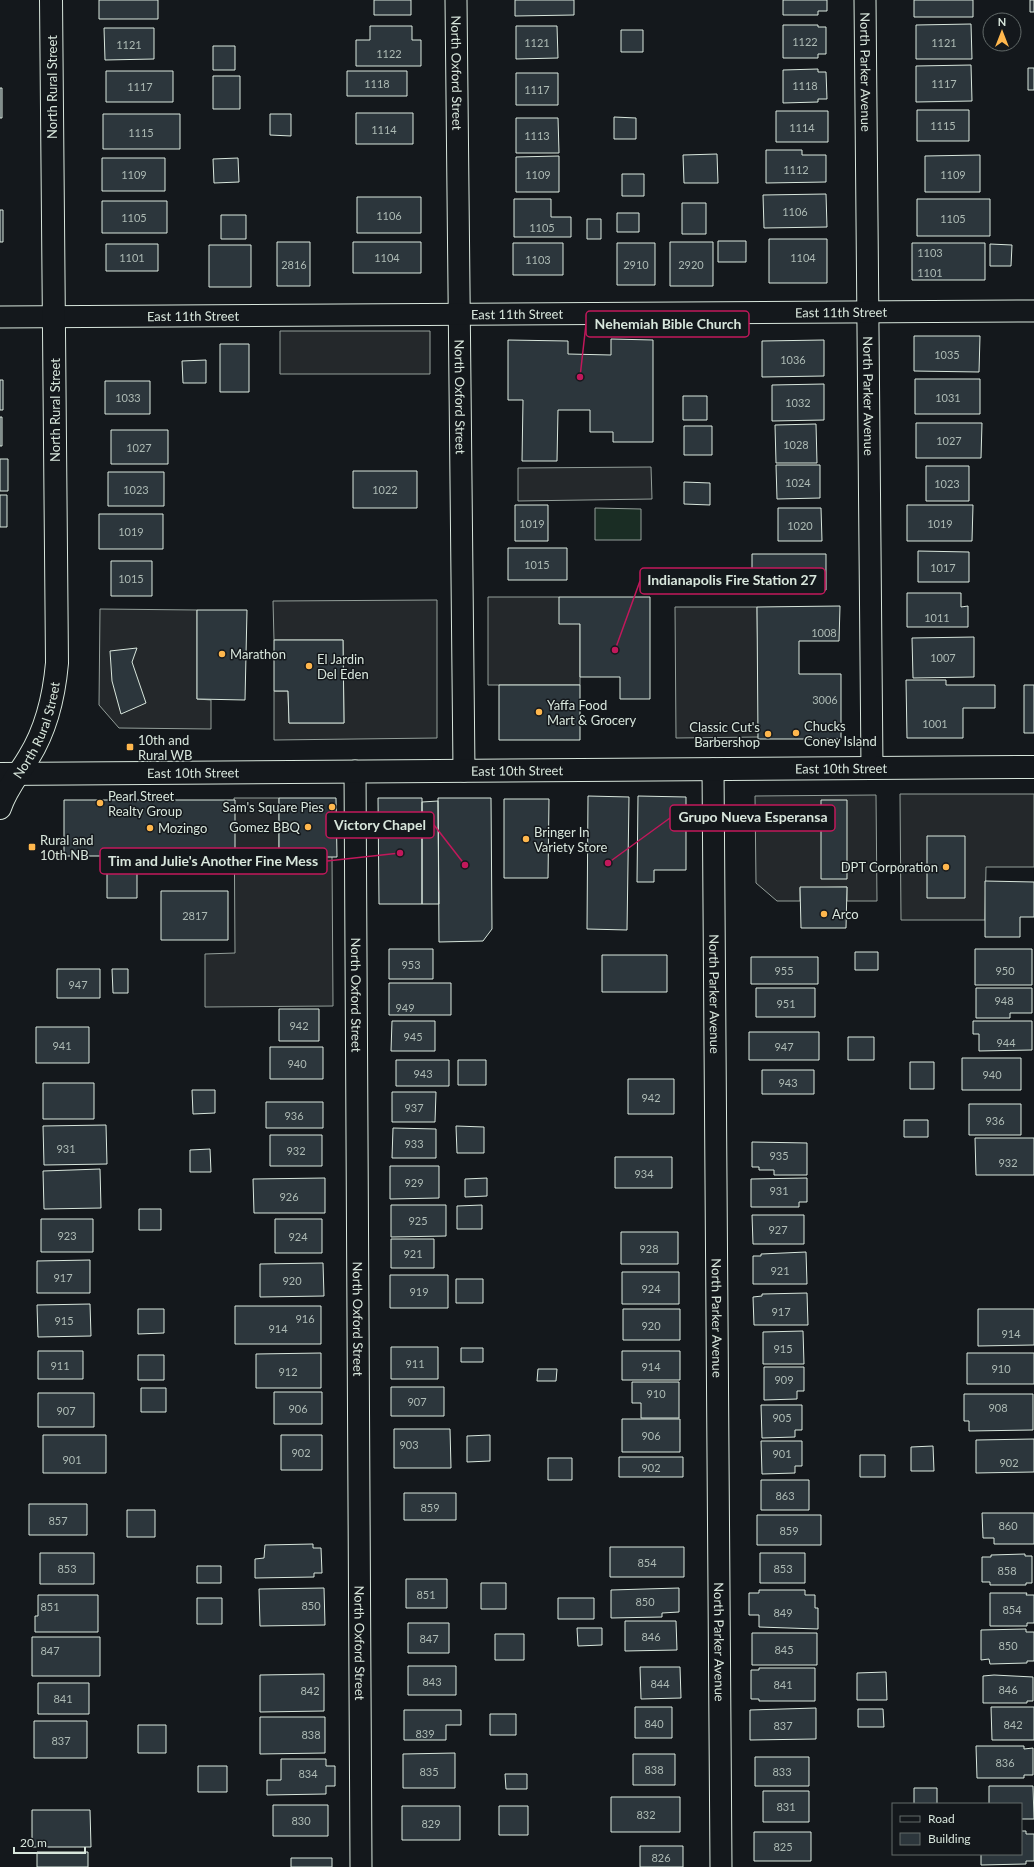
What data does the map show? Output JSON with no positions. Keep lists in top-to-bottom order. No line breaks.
{"streets":{"main road":["North Rural Street","East 10th Street"],"street":["North Parker Avenue","North Oxford Street","East 11th Street"]},"crossings":[["North Parker Avenue","East 11th Street"],["North Parker Avenue","East 10th Street"],["North Oxford Street","East 11th Street"],["North Oxford Street","East 10th Street"],["North Rural Street","East 11th Street"],["North Rural Street","East 10th Street"]],"places":{"other":["Nehemiah Bible Church","Indianapolis Fire Station 27","Marathon","El Jardin Del Eden","Yaffa Food Mart & Grocery","Chucks Coney Island","Classic Cut's Barbershop","Pearl Street Realty Group","Sam's Square Pies","Gomez BBQ","Mozingo","Bringer In Variety Store","Tim and Julie's Another Fine Mess","Grupo Nueva Esperansa","Victory Chapel","DPT Corporation","Arco"],"transit":["10th and Rural WB","Rural and 10th NB"]},"house_numbers":["1122","1121","1121","1121","1122","1118","1117","1118","1117","1117","1115","1114","1114","1115","1113","1112","1109","1109","1109","1106","1106","1105","1105","1105","1103","1101","1104","1104","1103","2816","2910","2920","1101","1035","1036","1033","1031","1032","1027","1028","1027","1024","1023","1023","1022","1019","1019","1020","1019","1015","1017","1015","1011","1008","1007","3006","1001","2817","953","955","950","947","948","951","949","942","945","944","941","947","940","943","940","943","942","937","936","936","933","931","932","935","932","934","929","931","926","925","927","923","924","928","921","921","917","920","924","919","917","916","915","920","914","914","915","911","911","914","910","912","909","910","907","908","906","907","905","906","903","902","901","901","902","902","863","859","857","860","859","854","853","853","858","851","850","850","851","854","849","846","847","850","845","847","843","844","841","846","842","841","840","842","837","839","838","837","836","838","835","833","834","831","832","830","829","825","826"],"legend":["Road","Building"],"scale_bar":"20 m","north":"top"}
